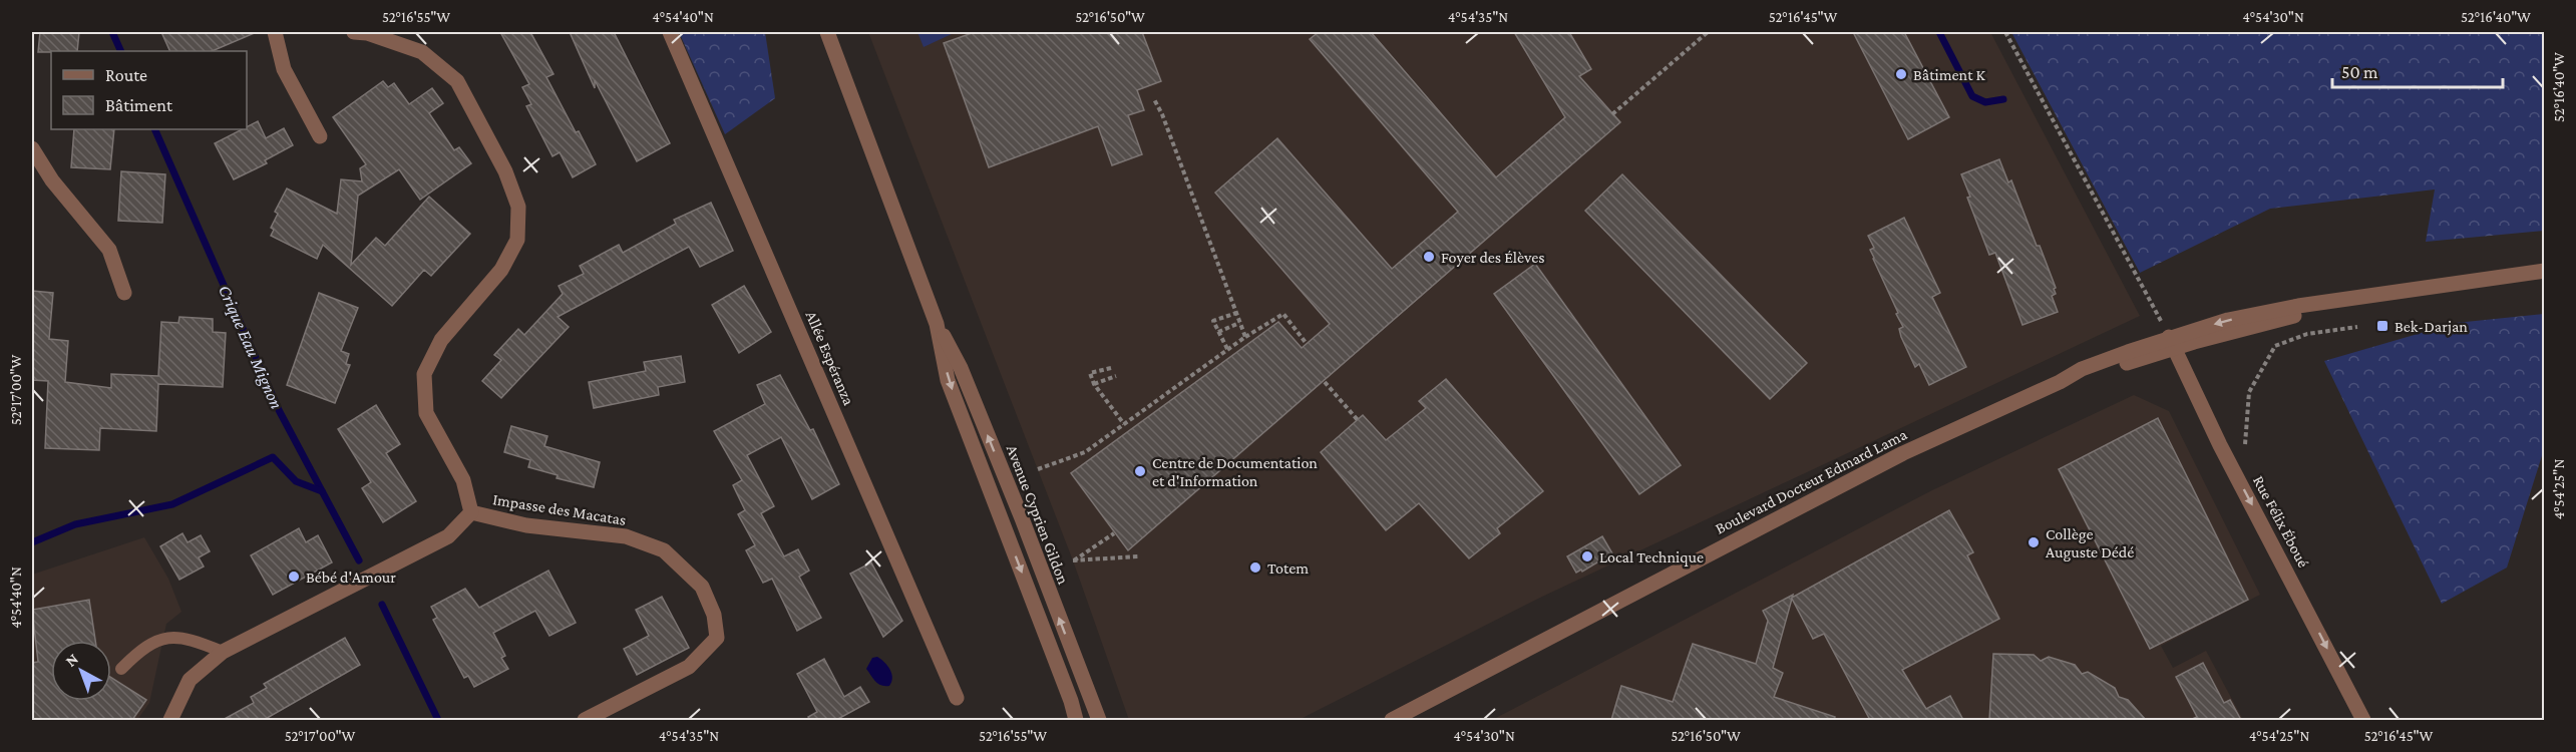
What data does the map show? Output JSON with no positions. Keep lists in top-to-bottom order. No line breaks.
{"streets":{"street":["Allée Espéranza","Boulevard Docteur Edmard Lama","Impasse des Macatas","Avenue Cyprien Gildon","Rue Félix Éboué"]},"crossings":[["Boulevard Docteur Edmard Lama","Rue Félix Éboué"]],"one_way":["Rue Félix Éboué"],"water":["Crique Eau Mignon"],"places":{"other":["Bâtiment K","Foyer des Élèves","Centre de Documentation et d'Information","Collège Auguste Dédé","Local Technique","Totem","Bébé d'Amour"],"transit":["Bek-Darjan"]},"legend":["Route","Bâtiment"],"scale_bar":"50 m","north":"top left","coordinates":["52°16'55\"W","4°54'40\"N","52°16'50\"W","4°54'35\"N","52°16'45\"W","4°54'30\"N","52°16'40\"W","52°17'00\"W","4°54'25\"N"]}
